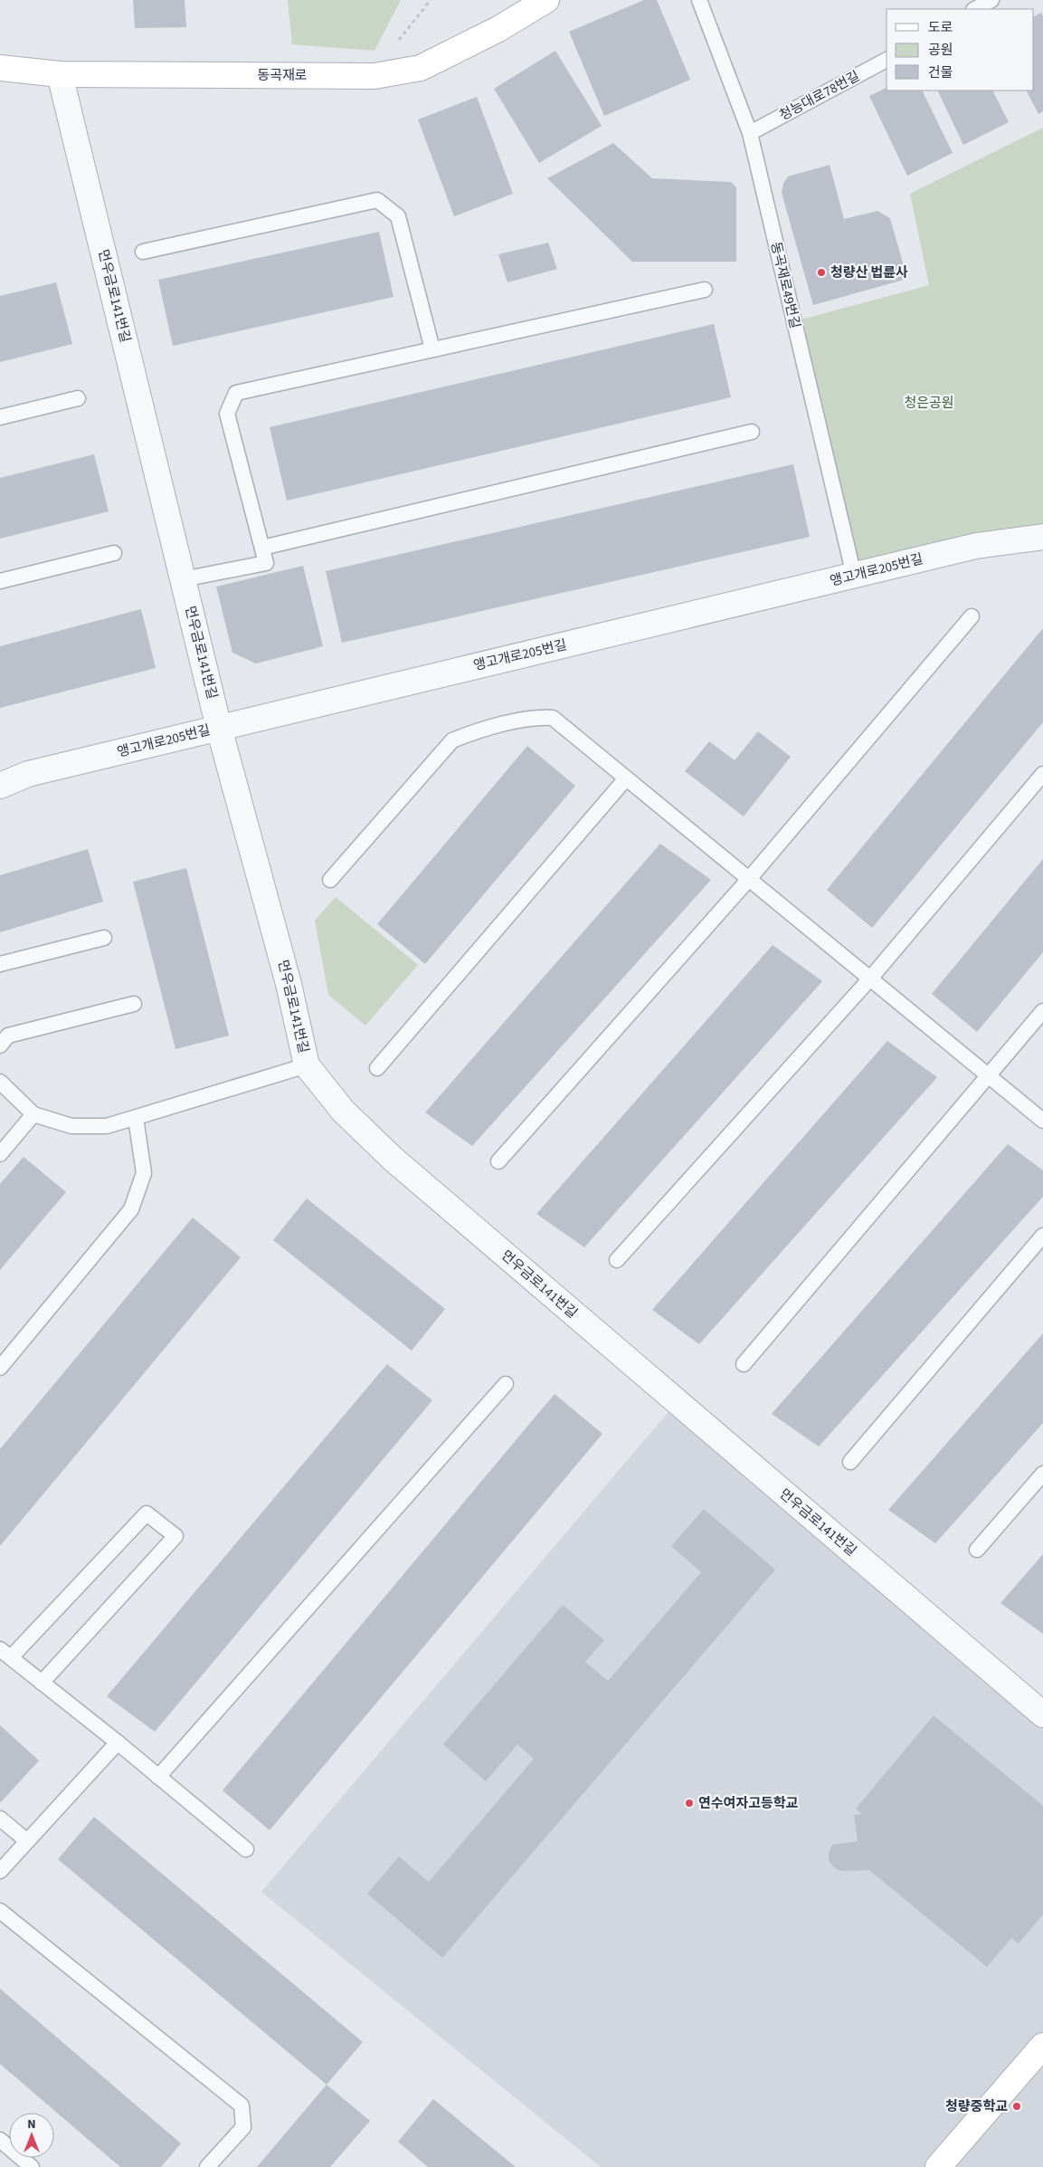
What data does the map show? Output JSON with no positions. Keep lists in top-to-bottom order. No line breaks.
{"streets":{"street":["동곡재로","먼우금로141번길","앵고개로205번길"],"lane":["청능대로78번길","동곡재로49번길"]},"crossings":[["동곡재로","먼우금로141번길"],["청능대로78번길","동곡재로49번길"],["동곡재로49번길","앵고개로205번길"],["먼우금로141번길","앵고개로205번길"]],"parks":["청은공원"],"places":["청량산 법륜사","연수여자고등학교","청량중학교"],"legend":["도로","공원","건물"],"north":"top"}
